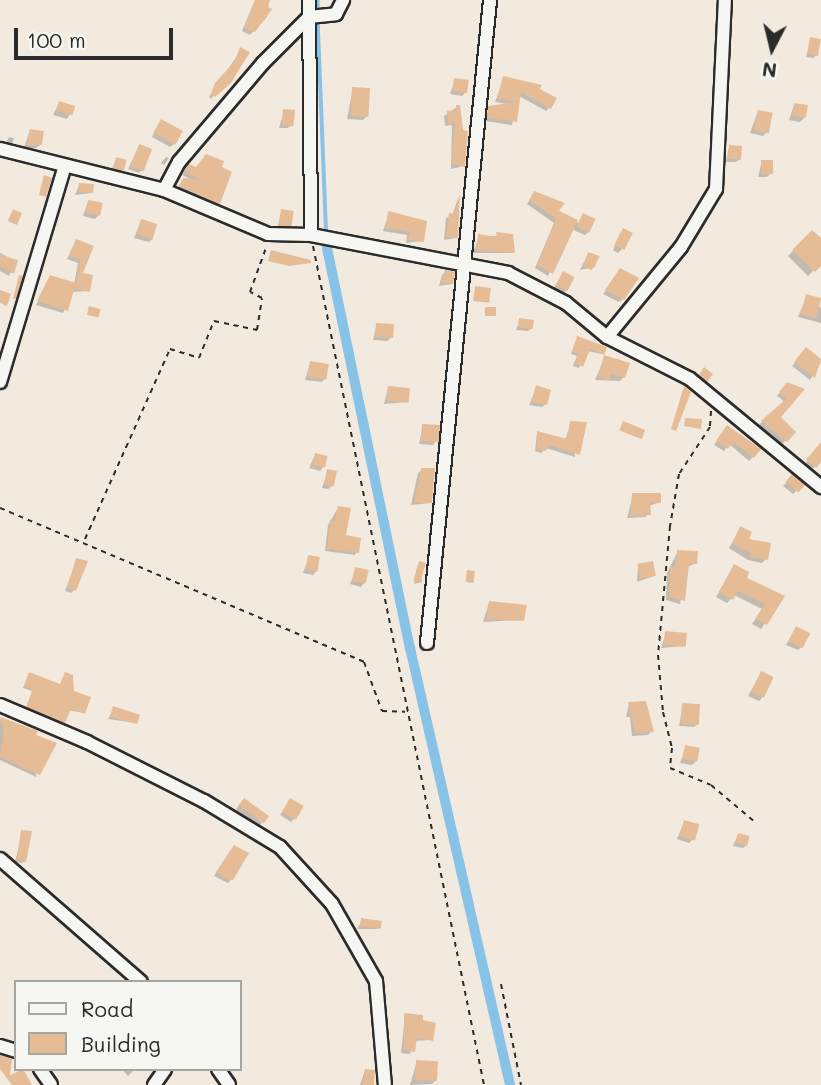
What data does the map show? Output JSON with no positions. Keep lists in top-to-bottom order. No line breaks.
{"legend":["Road","Building"],"scale_bar":"100 m","north":"bottom"}
